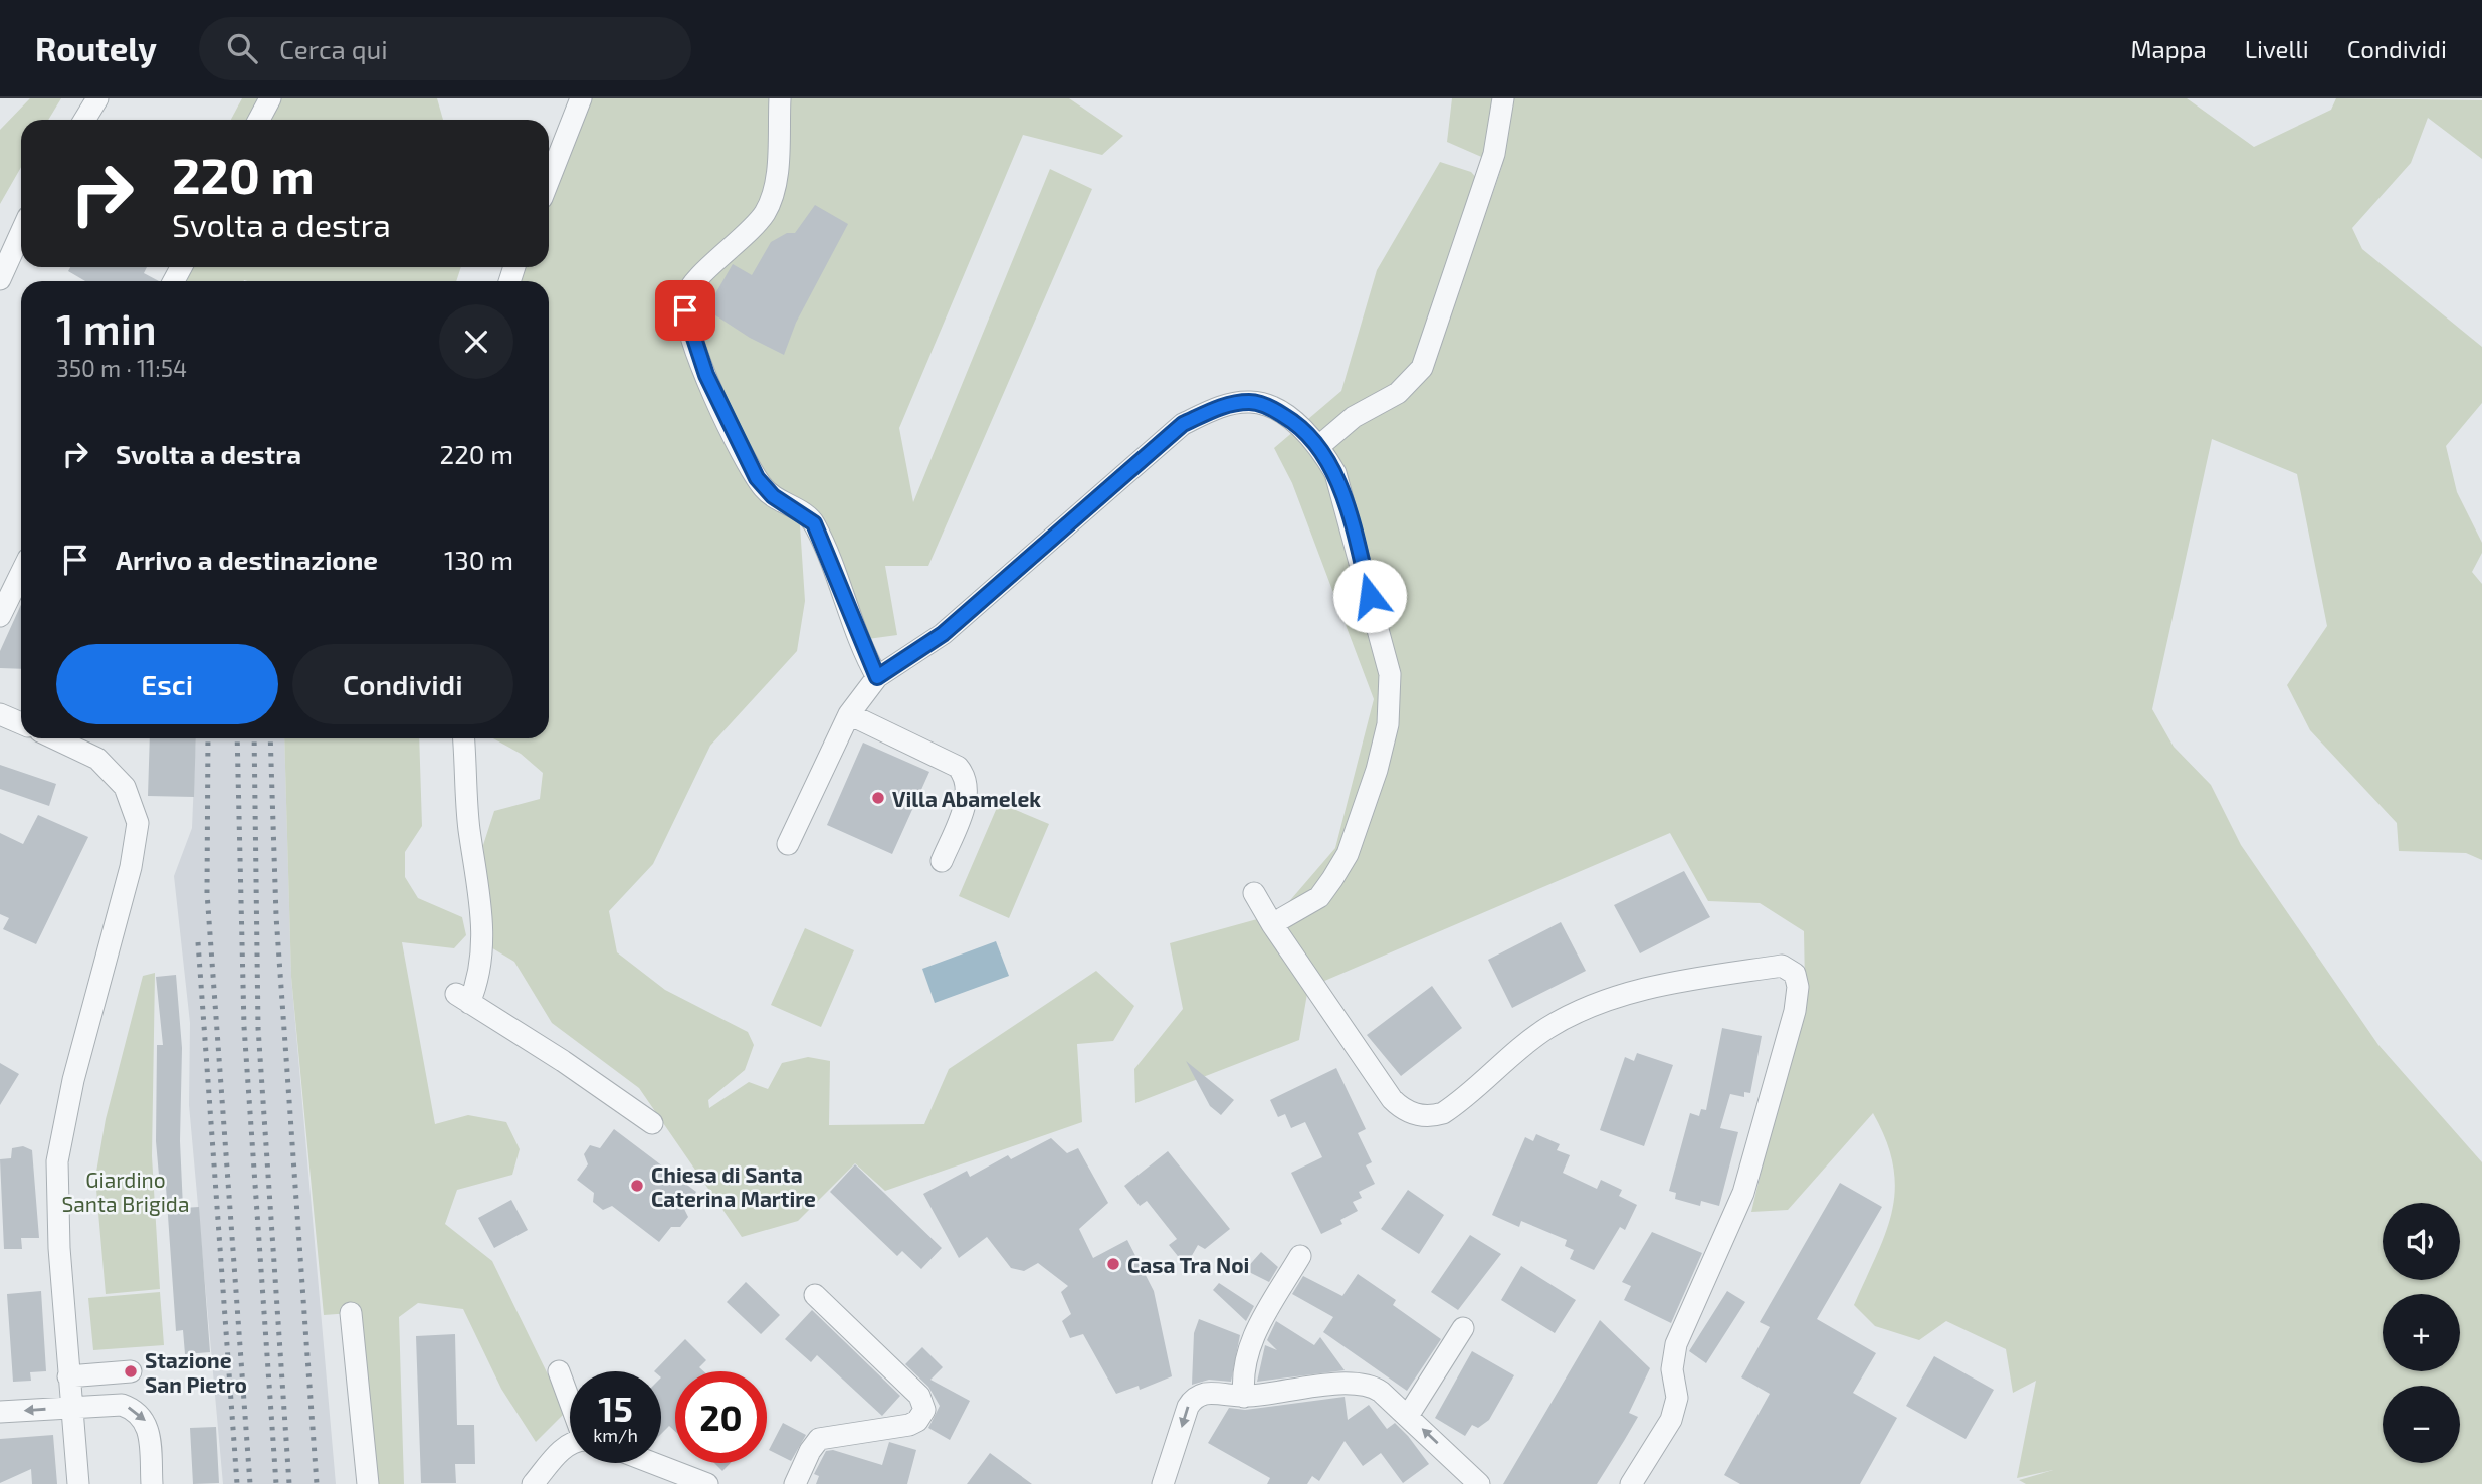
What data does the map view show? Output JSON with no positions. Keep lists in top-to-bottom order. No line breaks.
{"parks":["Giardino Santa Brigida"],"places":["Villa Abamelek","Chiesa di Santa Caterina Martire","Casa Tra Noi","Stazione San Pietro"],"page":{"header":"Routely","search":"Cerca qui","nav":["Mappa","Livelli","Condividi"],"turn":["220 m","Svolta a destra"],"heading":["1 min","350 m · 11:54"],"list":[{"name":"Svolta a destra","value":"220 m"},{"name":"Arrivo a destinazione","value":"130 m"}],"buttons":["Esci","Condividi"],"map_buttons":["+","−"],"speed":"15 km/h","limit":"20"}}
